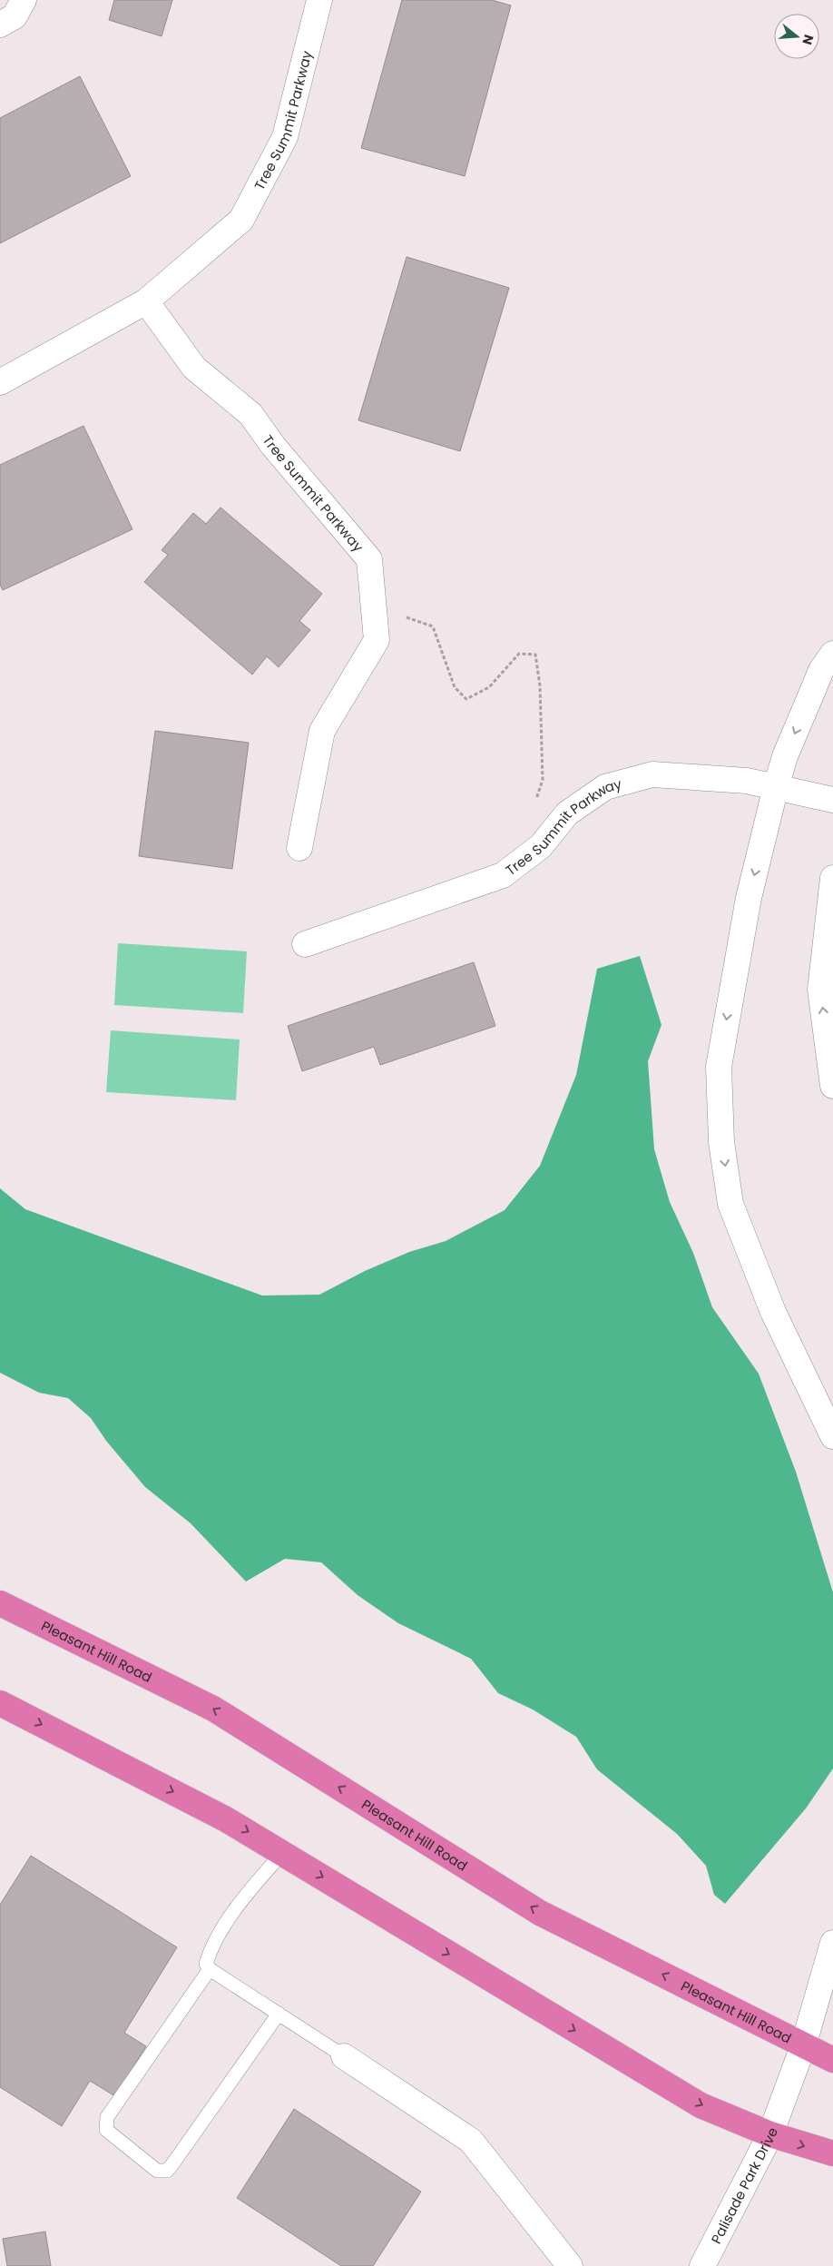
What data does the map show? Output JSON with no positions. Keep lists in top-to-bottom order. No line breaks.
{"streets":{"highway":["Pleasant Hill Road"],"street":["Tree Summit Parkway","Palisade Park Drive"]},"crossings":[["Pleasant Hill Road","Palisade Park Drive"]],"north":"right"}
